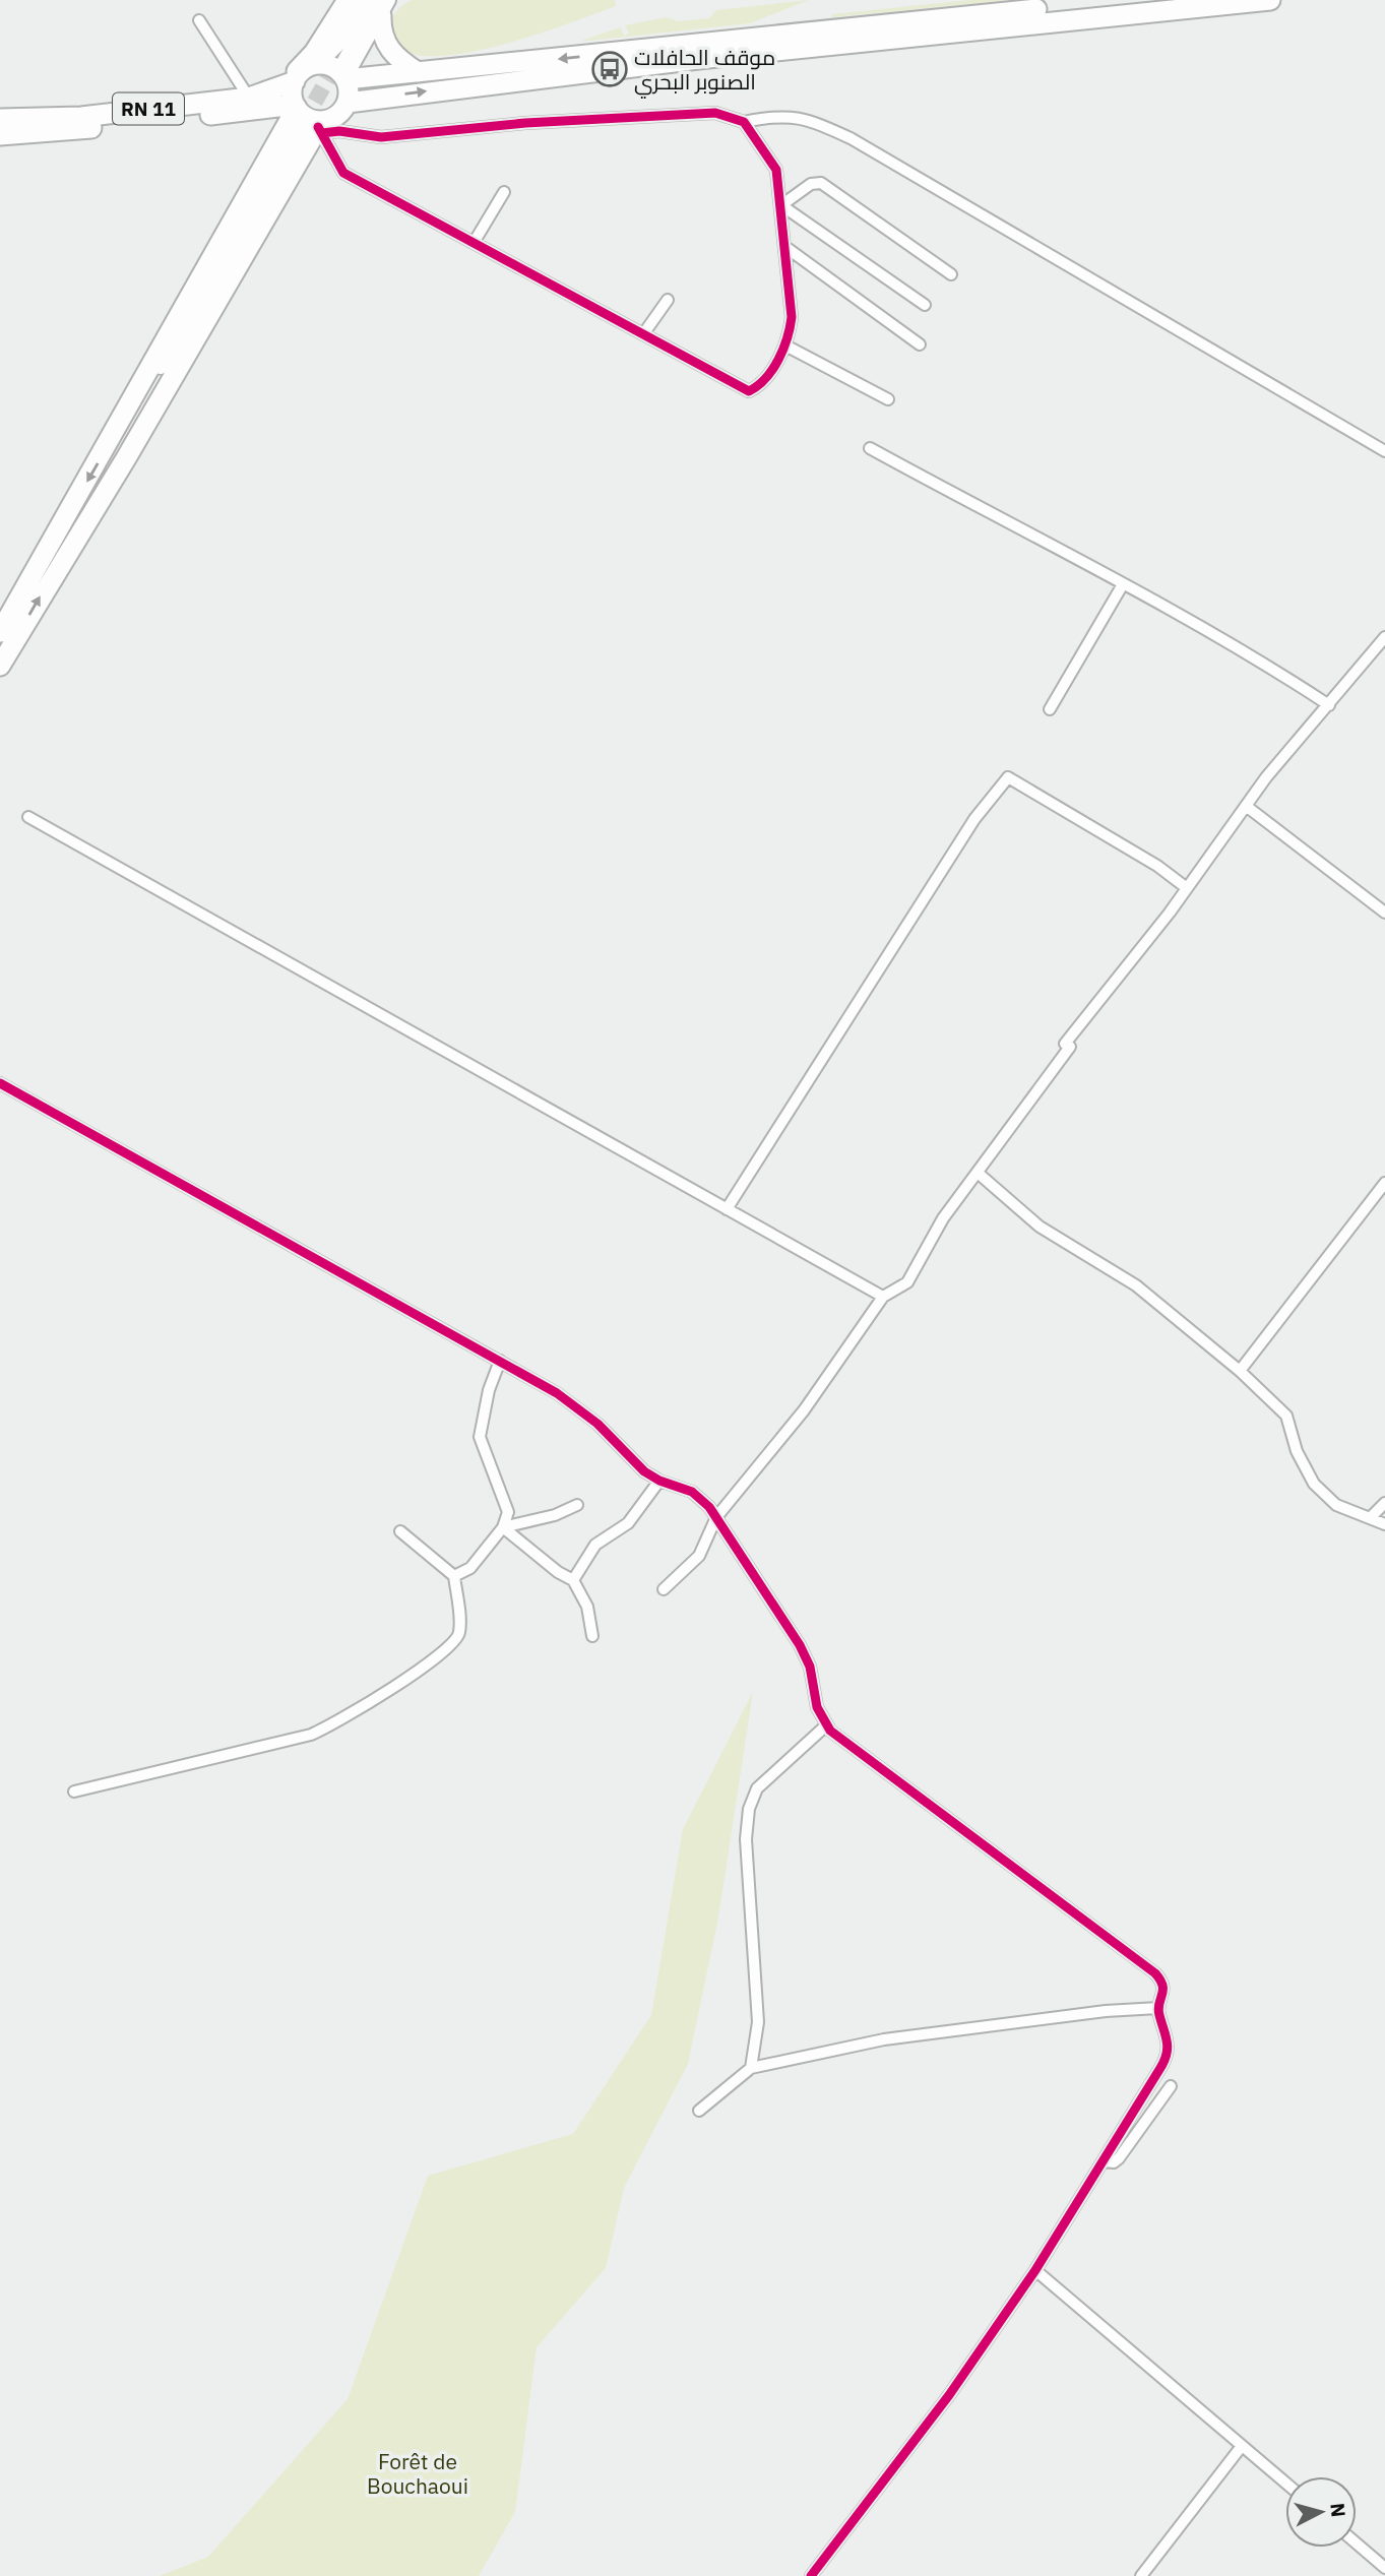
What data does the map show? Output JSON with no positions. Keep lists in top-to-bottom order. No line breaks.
{"streets":{"highway":["RN 11"]},"parks":["Forêt de Bouchaoui"],"places":{"bus stop":["موقف الحافلات الصنوبر البحري"]},"north":"right"}
